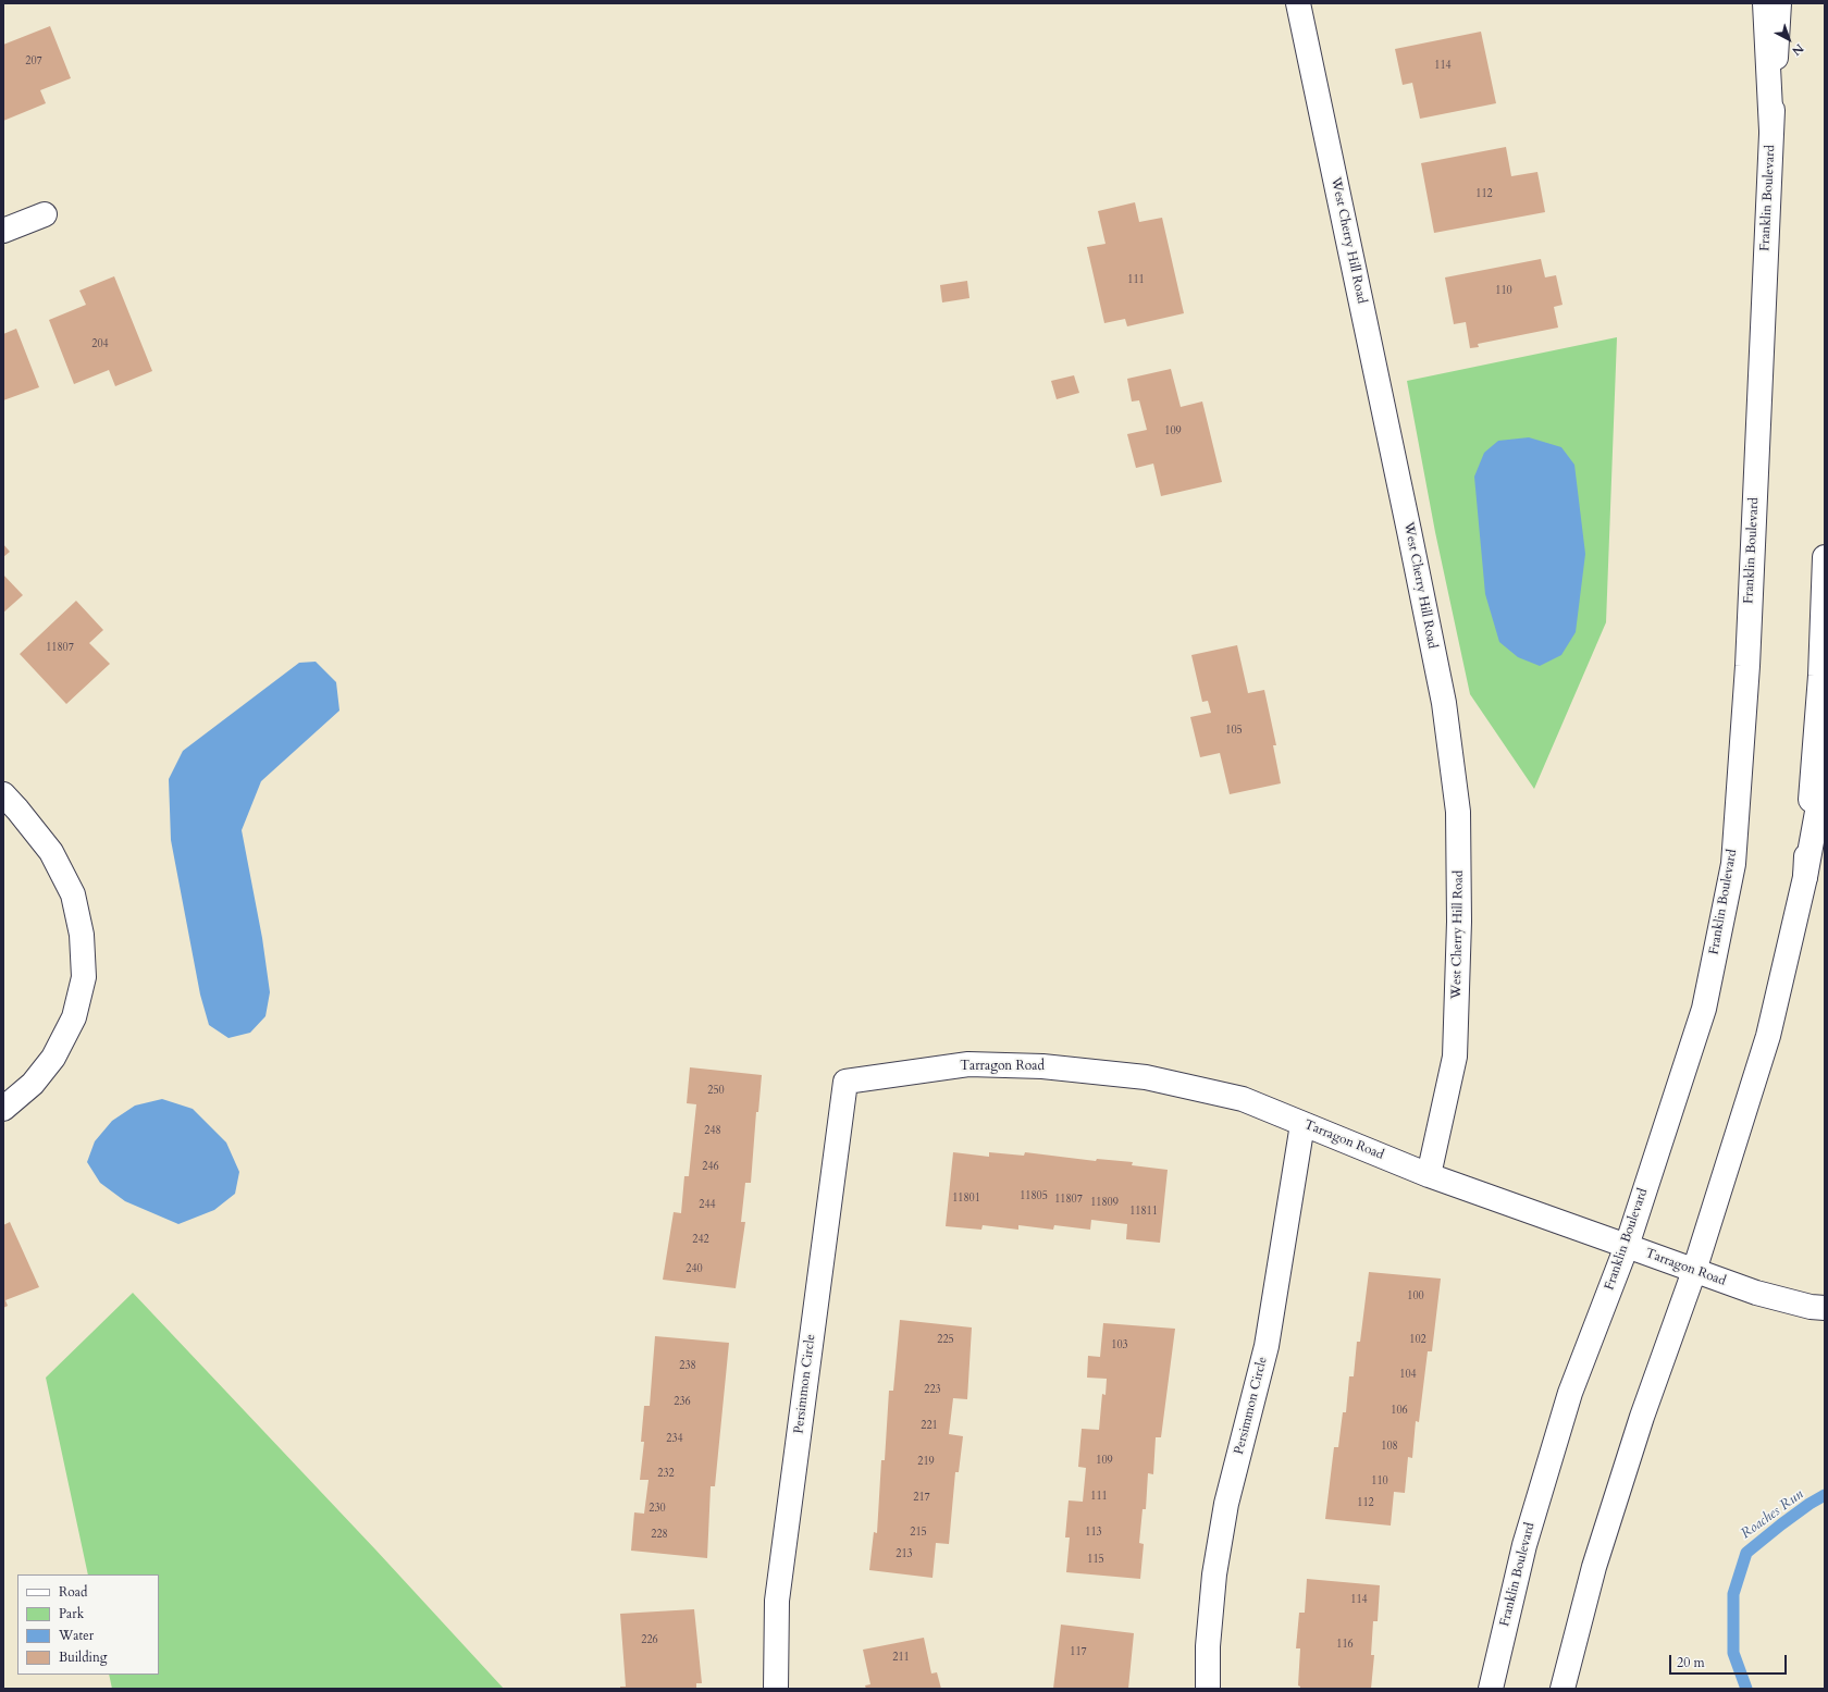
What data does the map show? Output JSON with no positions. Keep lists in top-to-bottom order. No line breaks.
{"streets":{"main road":["Franklin Boulevard","West Cherry Hill Road","Tarragon Road","Persimmon Circle"]},"crossings":[["Franklin Boulevard","Tarragon Road"],["West Cherry Hill Road","Tarragon Road"],["Tarragon Road","Persimmon Circle"]],"water":["Roaches Run"],"house_numbers":["207","114","112","111","110","204","109","11807","105","250","248","246","11805","11801","11807","11809","244","11811","242","240","100","225","102","103","238","104","223","236","106","221","234","108","109","219","232","110","111","217","112","230","215","113","228","213","115","114","226","116","117","211"],"legend":["Road","Park","Water","Building"],"scale_bar":"20 m","north":"bottom right"}
